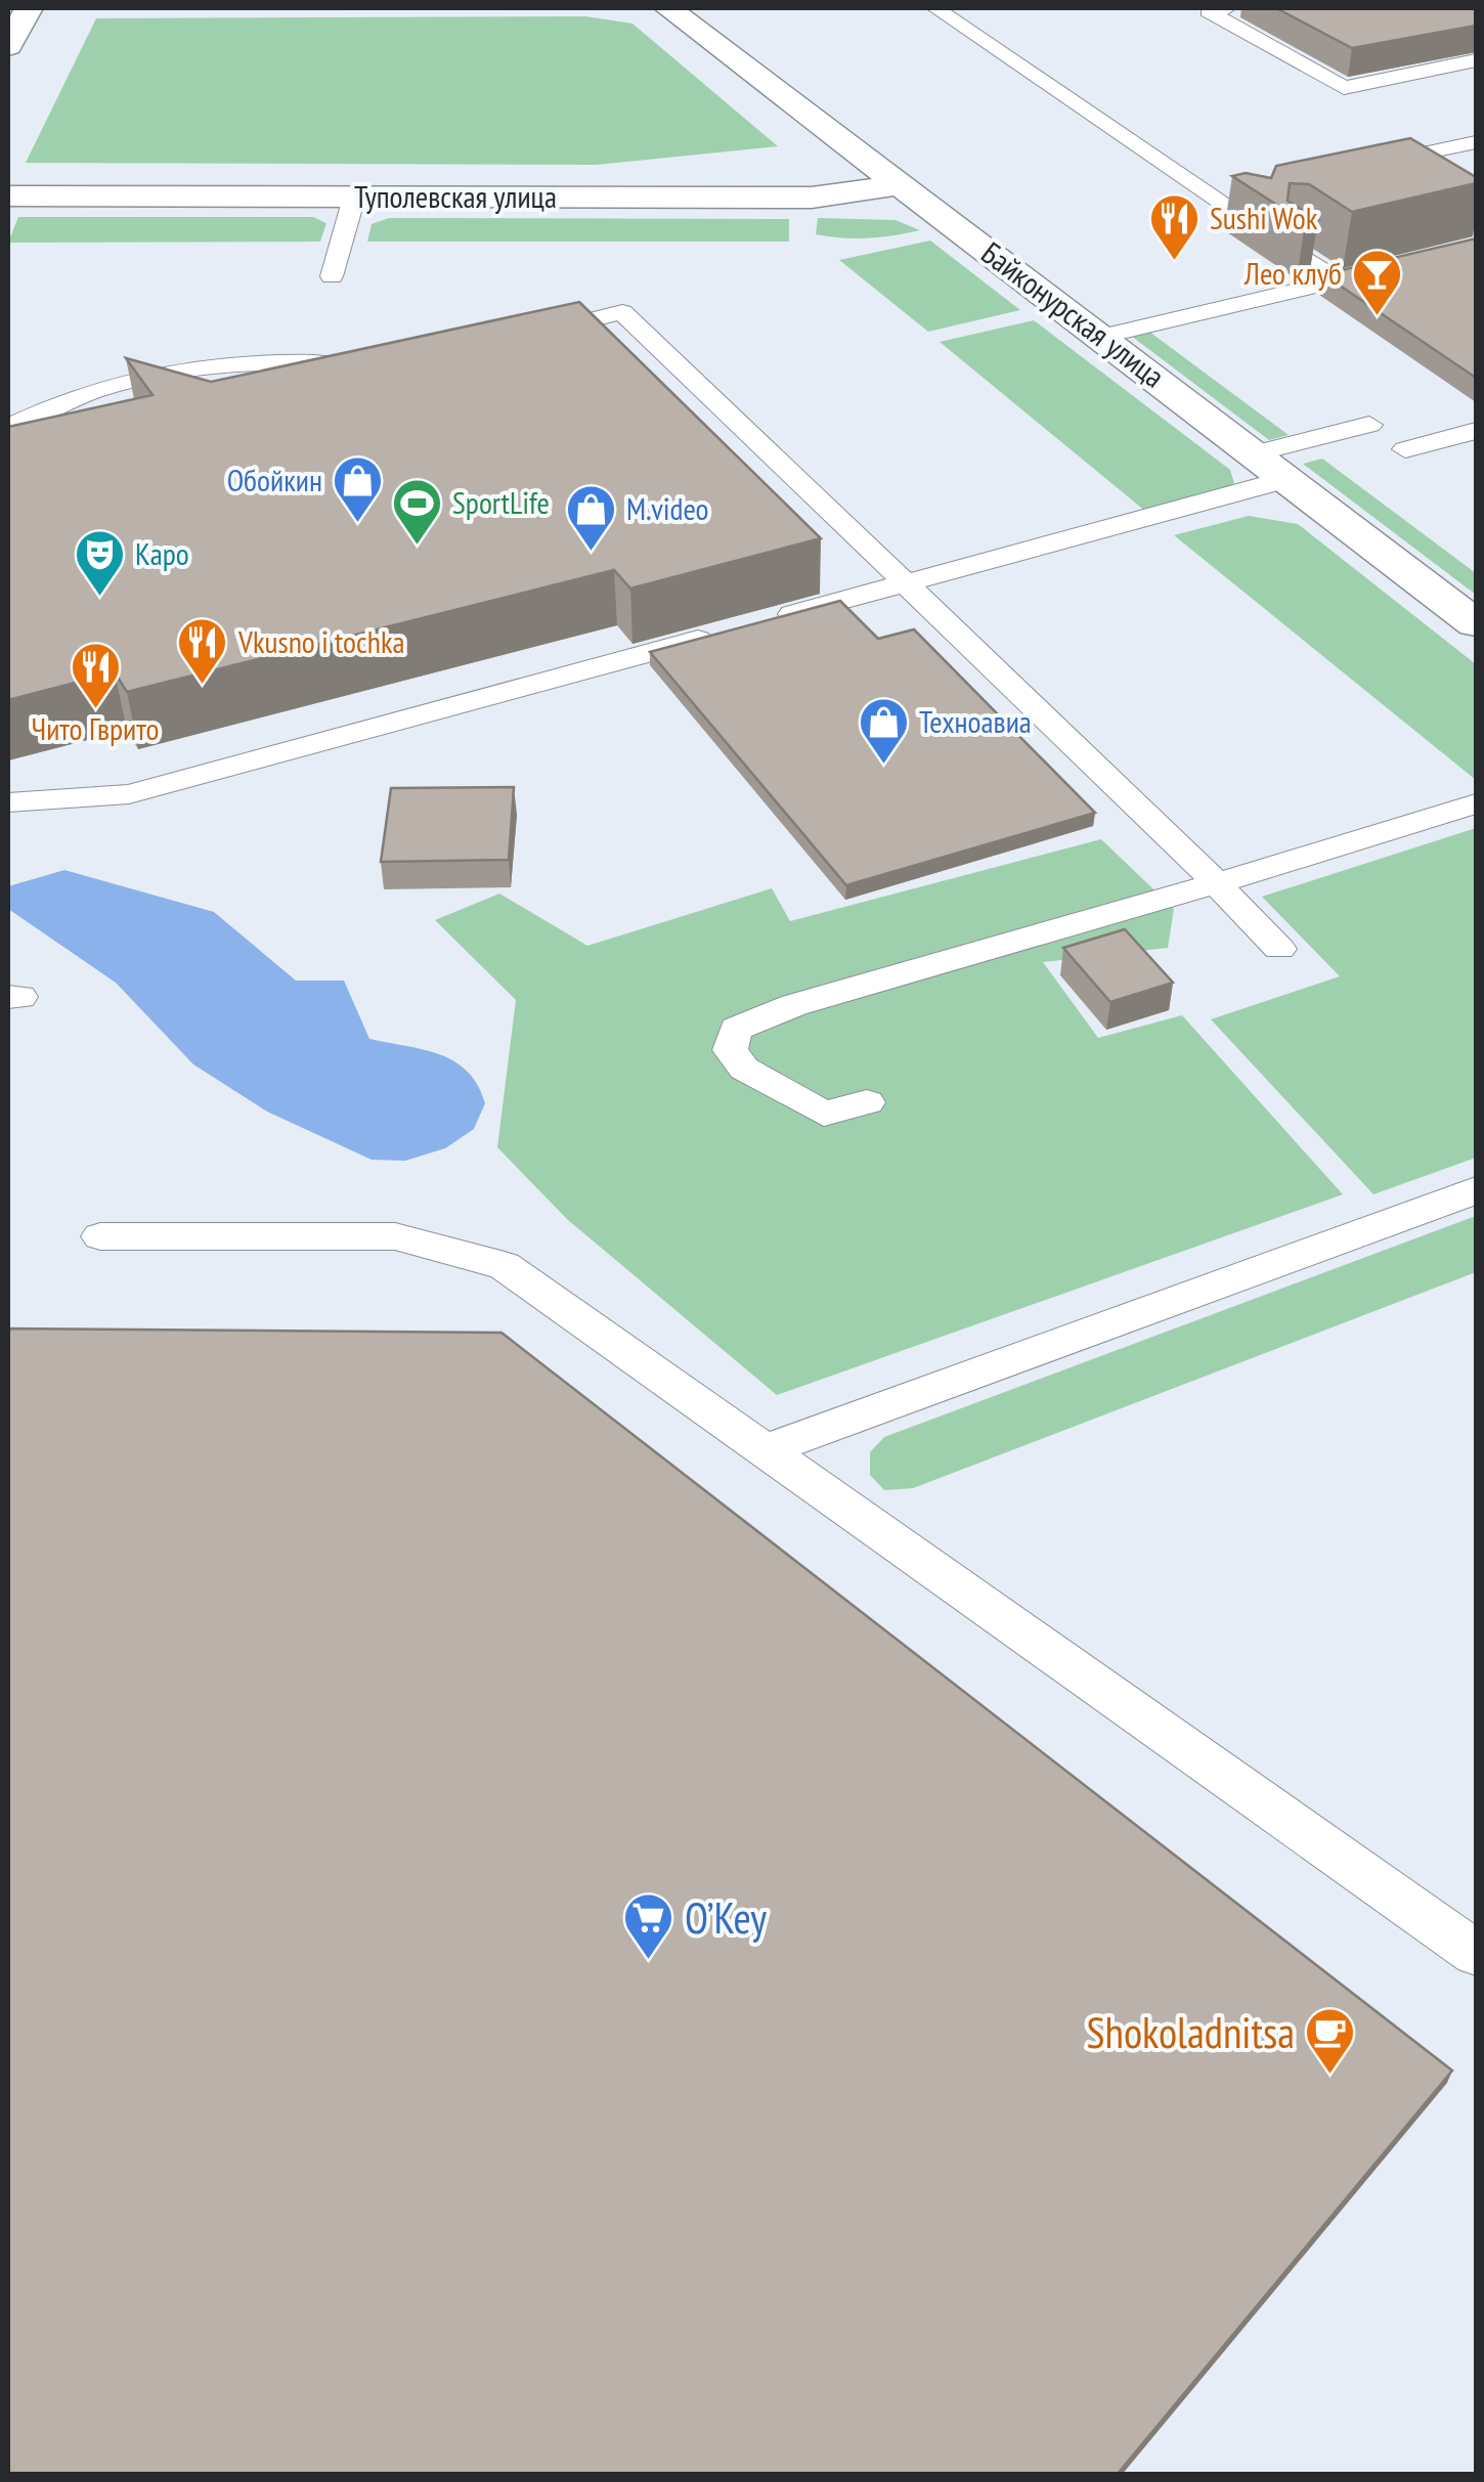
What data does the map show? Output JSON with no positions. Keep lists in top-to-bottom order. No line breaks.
{"streets":{"street":["Туполевская улица","Байконурская улица"]},"crossings":[["Туполевская улица","Байконурская улица"]],"places":{"restaurant":["Sushi Wok","Vkusno i tochka","Чито Гврито"],"bar":["Лео клуб"],"shop":["Обойкин","M.video","Техноавиа"],"sports":["SportLife"],"theatre":["Каро"],"supermarket":["O’Key"],"cafe":["Shokoladnitsa"]}}
